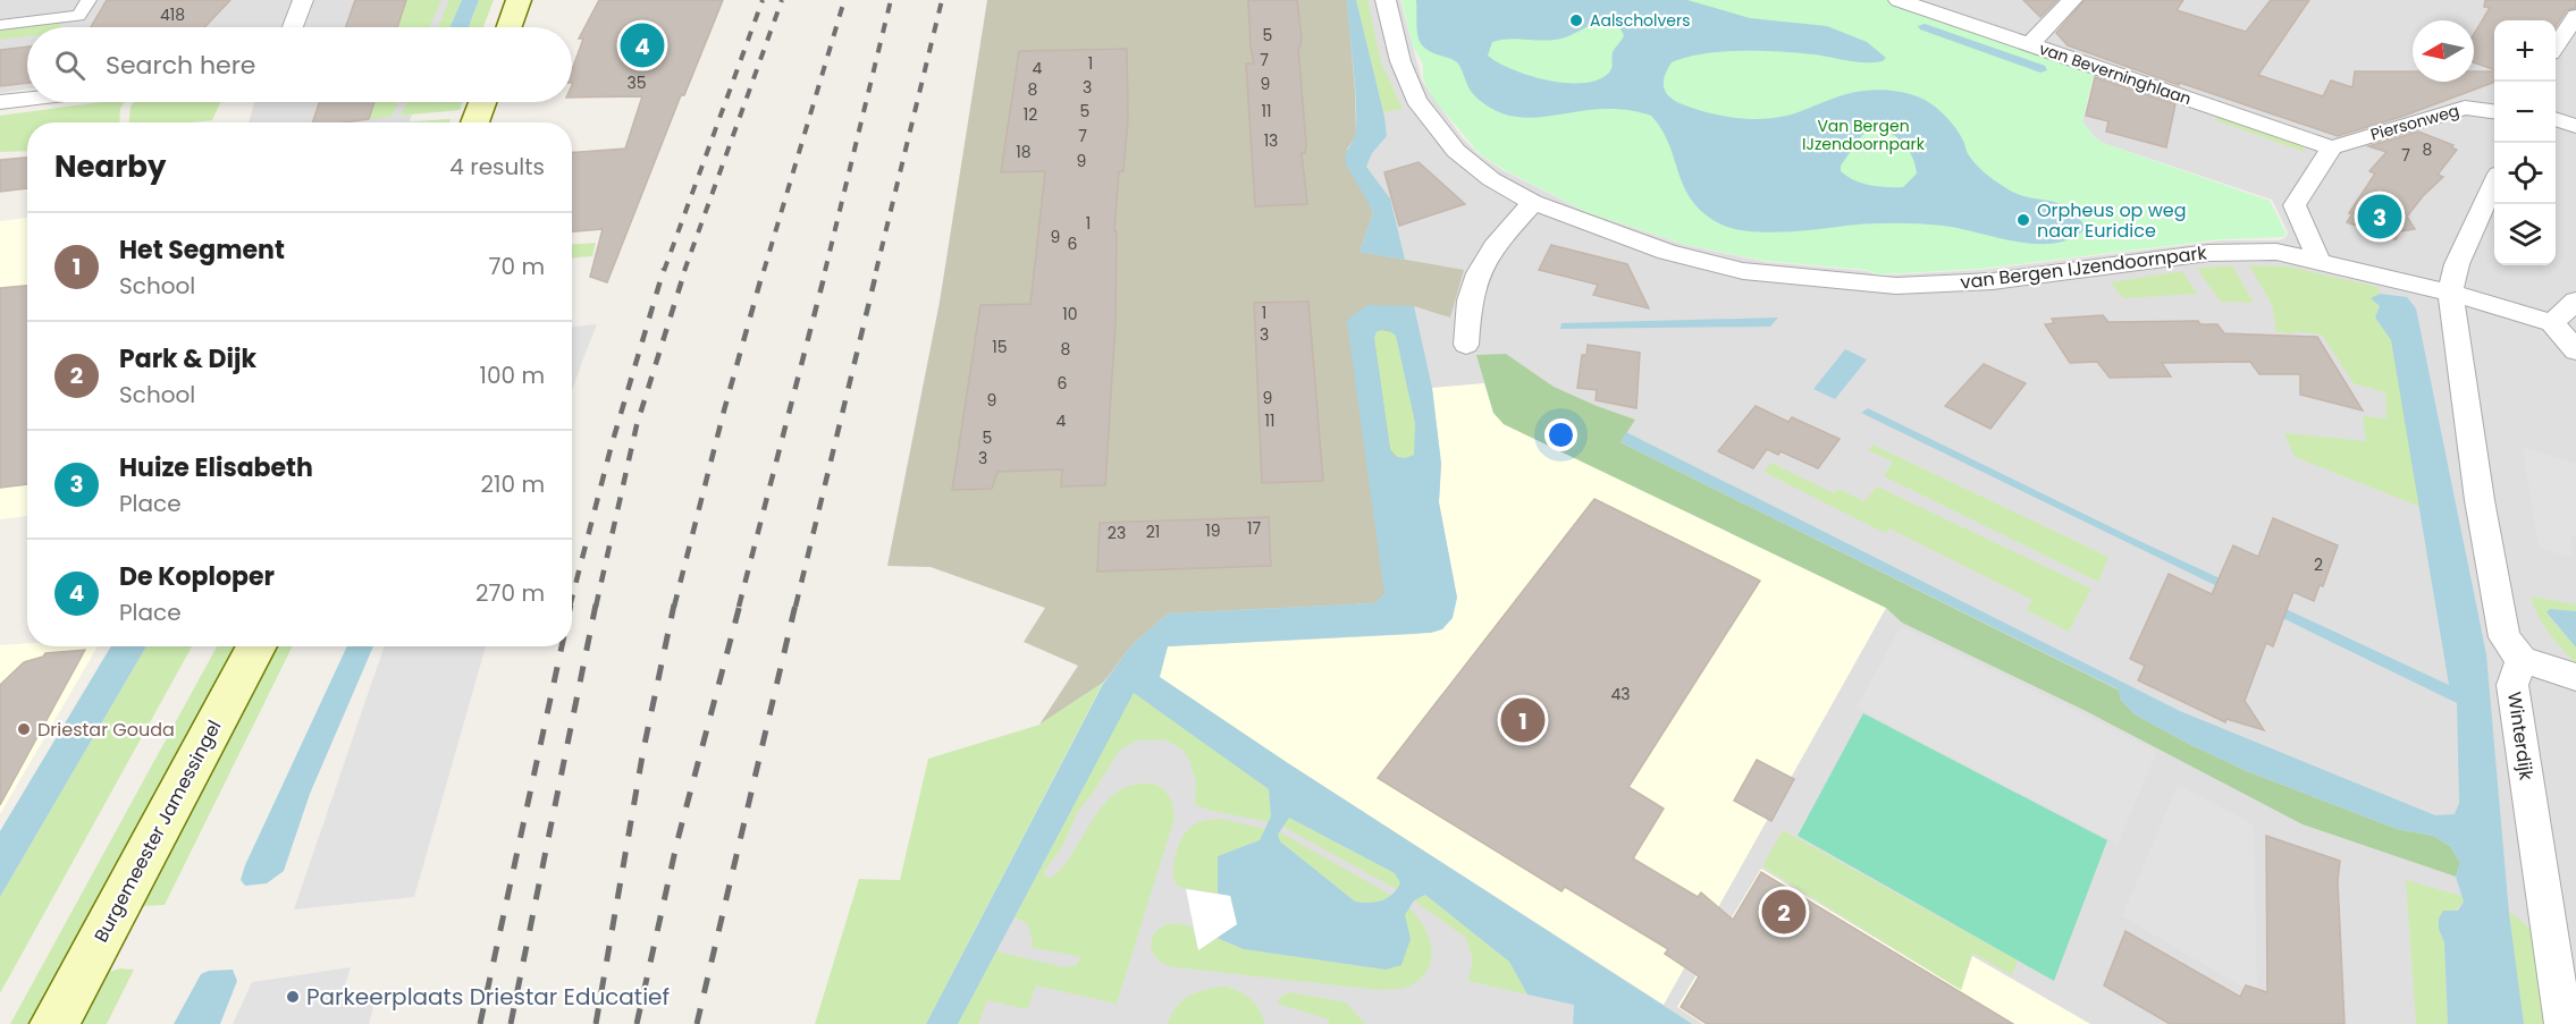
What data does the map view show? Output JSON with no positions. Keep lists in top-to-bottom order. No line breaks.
{"streets":{"main road":["Burgemeester Jamessingel"],"street":["van Beverninghlaan","Piersonweg","van Bergen IJzendoornpark","Winterdijk"]},"crossings":[["van Beverninghlaan","Piersonweg"]],"parks":["Van Bergen IJzendoornpark"],"places":["Aalscholvers","Orpheus op weg naar Euridice","Driestar Gouda","Parkeerplaats Driestar Educatief"],"house_numbers":["418","5","7","1","4","35","9","3","8","5","11","12","7","13","8","18","7","9","1","9","6","1","10","3","15","8","6","9","9","4","11","5","3","17","19","21","23","2","43"],"north":"left","page":{"map_buttons":["+","−"],"pins":["4","3","1","2"],"search":"Search here","heading":["Nearby","4 results"],"list":[{"mark":"1","name":"Het Segment","note":"School","value":"70 m"},{"mark":"2","name":"Park & Dijk","note":"School","value":"100 m"},{"mark":"3","name":"Huize Elisabeth","note":"Place","value":"210 m"},{"mark":"4","name":"De Koploper","note":"Place","value":"270 m"}]}}
